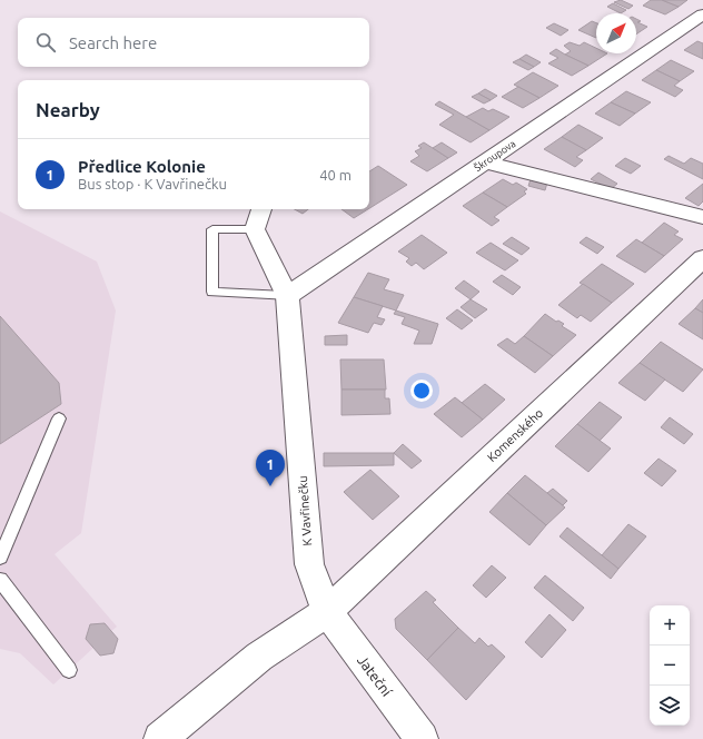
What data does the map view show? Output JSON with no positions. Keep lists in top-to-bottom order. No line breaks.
{"streets":{"street":["Škroupova","Komenského","K Vavřinečku","Jateční"]},"crossings":[["Škroupova","K Vavřinečku"],["Komenského","K Vavřinečku"],["Komenského","Jateční"],["K Vavřinečku","Jateční"]],"north":"top right","page":{"search":"Search here","heading":"Nearby","list":[{"mark":"1","name":"Předlice Kolonie","note":"Bus stop · K Vavřinečku","value":"40 m"}],"pins":"1","map_buttons":["+","−"]}}
